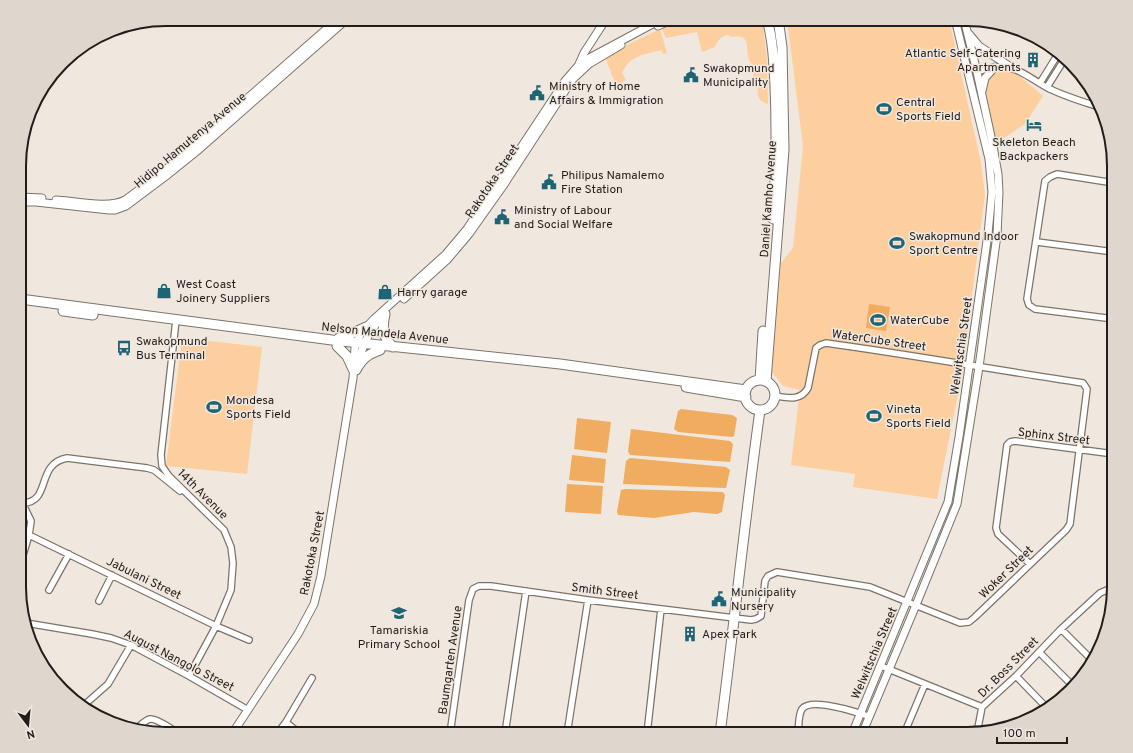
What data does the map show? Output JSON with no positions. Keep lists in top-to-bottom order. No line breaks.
{"streets":{"main road":["Daniel Kamho Avenue","Nelson Mandela Avenue"],"street":["Hidipo Hamutenya Avenue","Rakotoka Street","WaterCube Street","Welwitschia Street","Sphinx Street","14th Avenue","Woker Street","Jabulani Street","Smith Street","August Nangolo Street","Baumgarten Avenue","Dr. Boss Street"]},"crossings":[["Rakotoka Street","Nelson Mandela Avenue"],["Rakotoka Street","August Nangolo Street"],["Daniel Kamho Avenue","Nelson Mandela Avenue"],["Daniel Kamho Avenue","WaterCube Street"],["Nelson Mandela Avenue","WaterCube Street"],["Nelson Mandela Avenue","14th Avenue"],["WaterCube Street","Welwitschia Street"],["WaterCube Street","Woker Street"],["Welwitschia Street","Woker Street"],["Welwitschia Street","Dr. Boss Street"],["Sphinx Street","Woker Street"],["14th Avenue","Jabulani Street"],["14th Avenue","August Nangolo Street"],["Woker Street","Smith Street"],["Smith Street","Baumgarten Avenue"]],"places":{"building":["Atlantic Self-Catering Apartments","Apex Park"],"public building":["Swakopmund Municipality","Ministry of Home Affairs & Immigration","Philipus Namalemo Fire Station","Ministry of Labour and Social Welfare","Municipality Nursery"],"sports":["Central Sports Field","Swakopmund Indoor Sport Centre","WaterCube","Mondesa Sports Field","Vineta Sports Field"],"hotel":["Skeleton Beach Backpackers"],"shop":["West Coast Joinery Suppliers","Harry garage"],"bus stop":["Swakopmund Bus Terminal"],"school or university":["Tamariskia Primary School"]},"scale_bar":"100 m","north":"bottom"}
